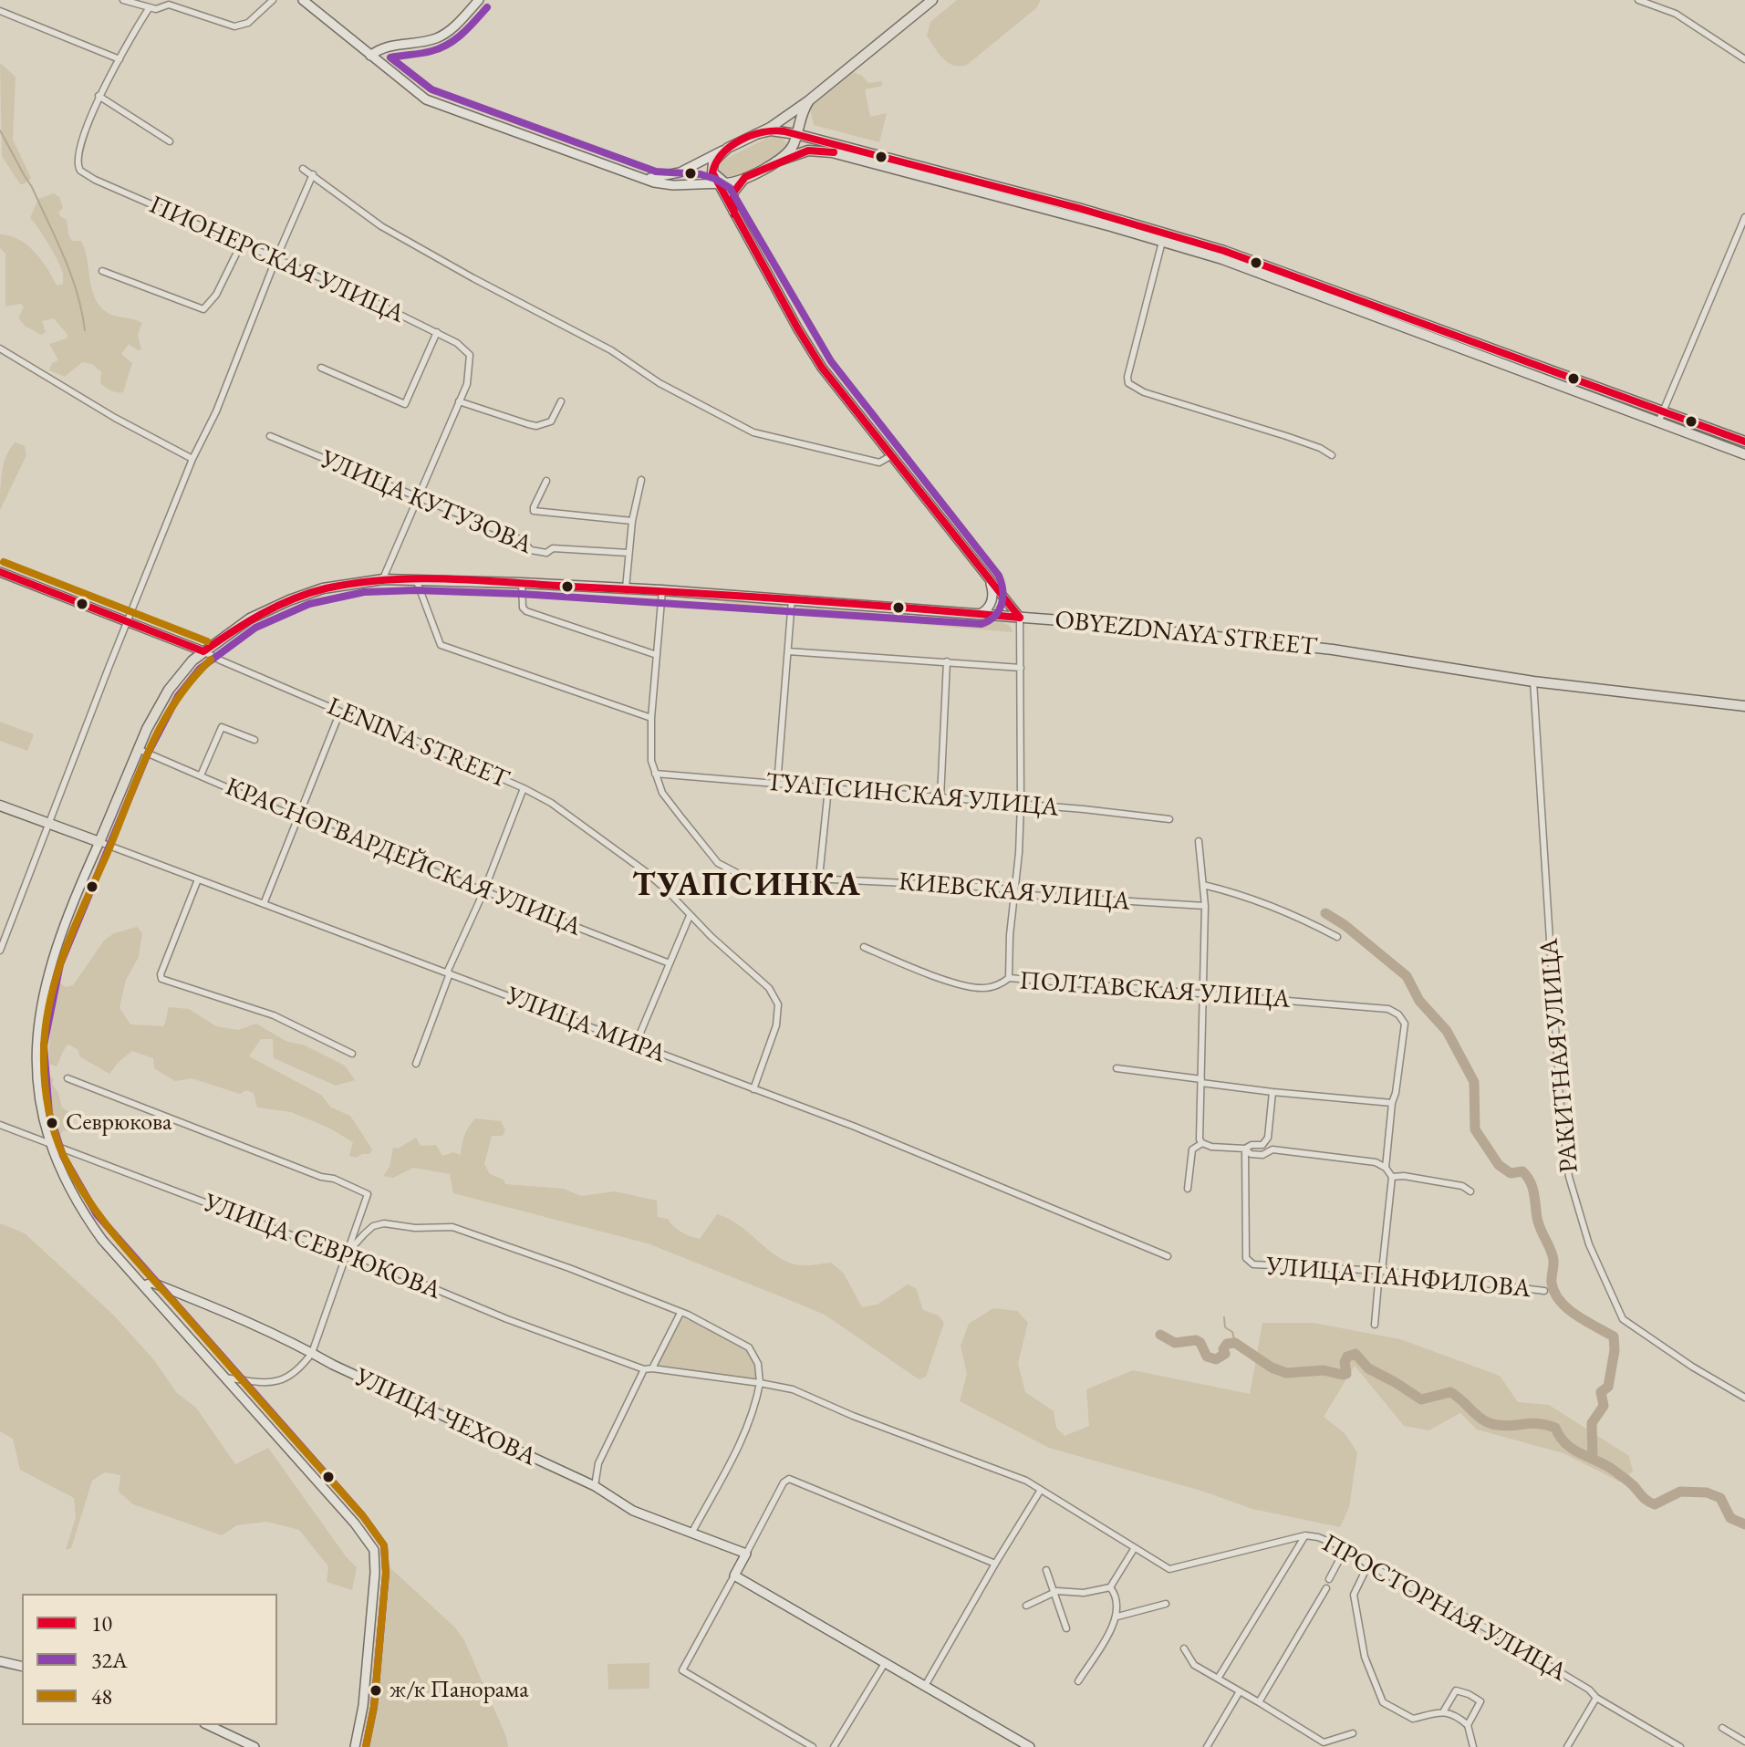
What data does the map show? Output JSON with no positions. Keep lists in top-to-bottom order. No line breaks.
{"streets":{"main road":["OBYEZDNAYA STREET","LENINA STREET","УЛИЦА МИРА","УЛИЦА ЧЕХОВА"],"street":["ПИОНЕРСКАЯ УЛИЦА","УЛИЦА КУТУЗОВА","ТУАПСИНСКАЯ УЛИЦА","КРАСНОГВАРДЕЙСКАЯ УЛИЦА","КИЕВСКАЯ УЛИЦА","ПОЛТАВСКАЯ УЛИЦА","РАКИТНАЯ УЛИЦА","УЛИЦА СЕВРЮКОВА","УЛИЦА ПАНФИЛОВА","ПРОСТОРНАЯ УЛИЦА"]},"crossings":[["OBYEZDNAYA STREET","LENINA STREET"],["OBYEZDNAYA STREET","КРАСНОГВАРДЕЙСКАЯ УЛИЦА"],["OBYEZDNAYA STREET","УЛИЦА МИРА"],["OBYEZDNAYA STREET","РАКИТНАЯ УЛИЦА"],["LENINA STREET","УЛИЦА МИРА"],["ТУАПСИНСКАЯ УЛИЦА","КИЕВСКАЯ УЛИЦА"],["УЛИЦА СЕВРЮКОВА","ПРОСТОРНАЯ УЛИЦА"]],"districts":["ТУАПСИНКА"],"places":["Севрюкова","ж/к Панорама"],"lines":["transit line 32A","transit line 10","transit line 48"],"legend":["10","32A","48"]}
